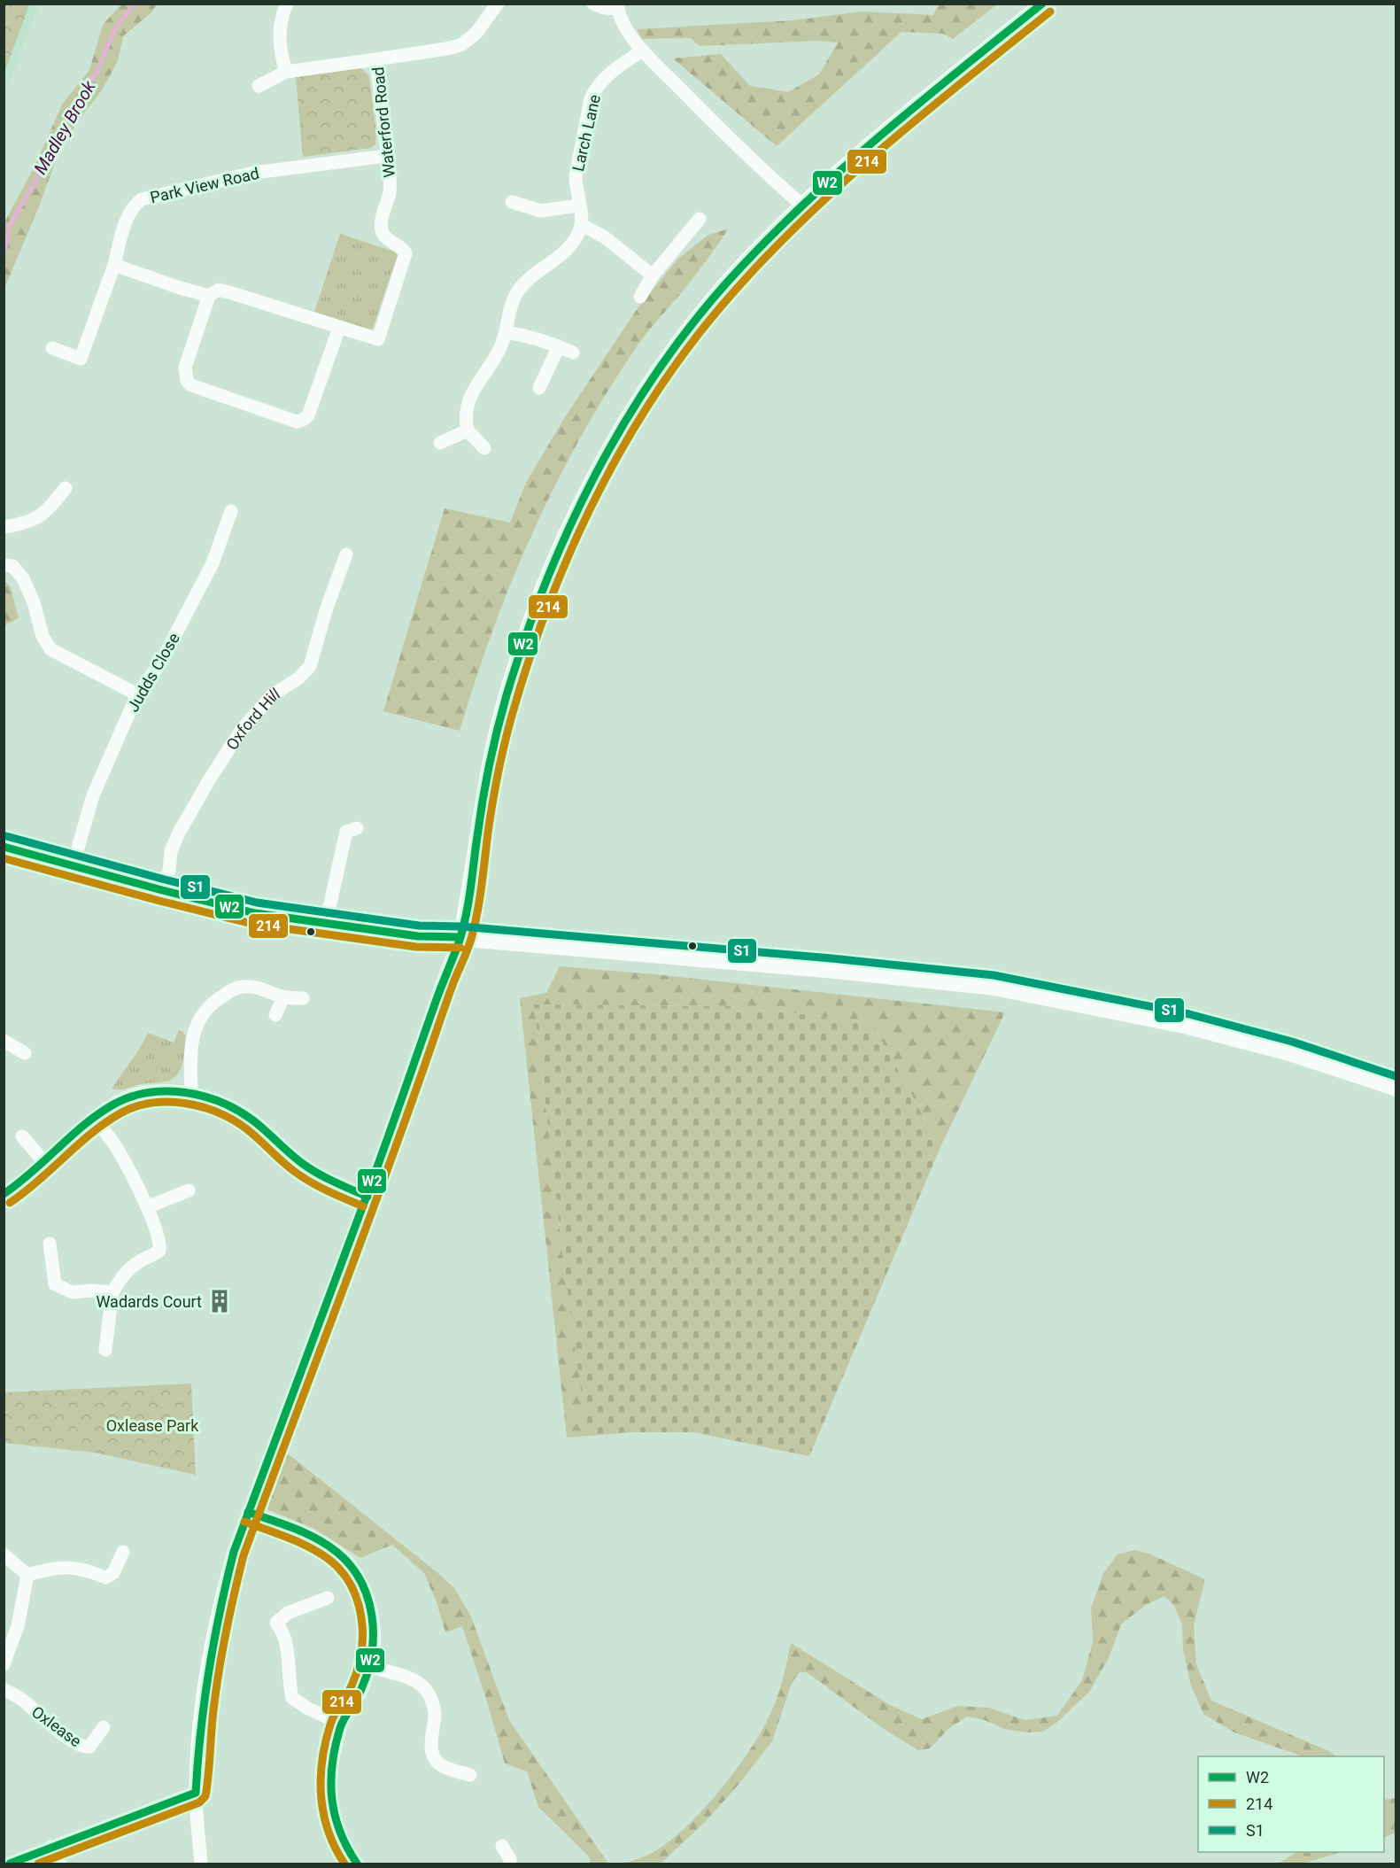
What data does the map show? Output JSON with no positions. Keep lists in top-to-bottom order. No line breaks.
{"streets":{"street":["Waterford Road","Larch Lane","Park View Road","Judds Close","Oxford Hill","Oxlease"]},"crossings":[["Waterford Road","Park View Road"]],"water":["Madley Brook"],"parks":["Oxlease Park"],"places":{"building":["Wadards Court"]},"lines":["transit line W2","transit line 214","transit line S1"],"legend":["W2","214","S1"]}
